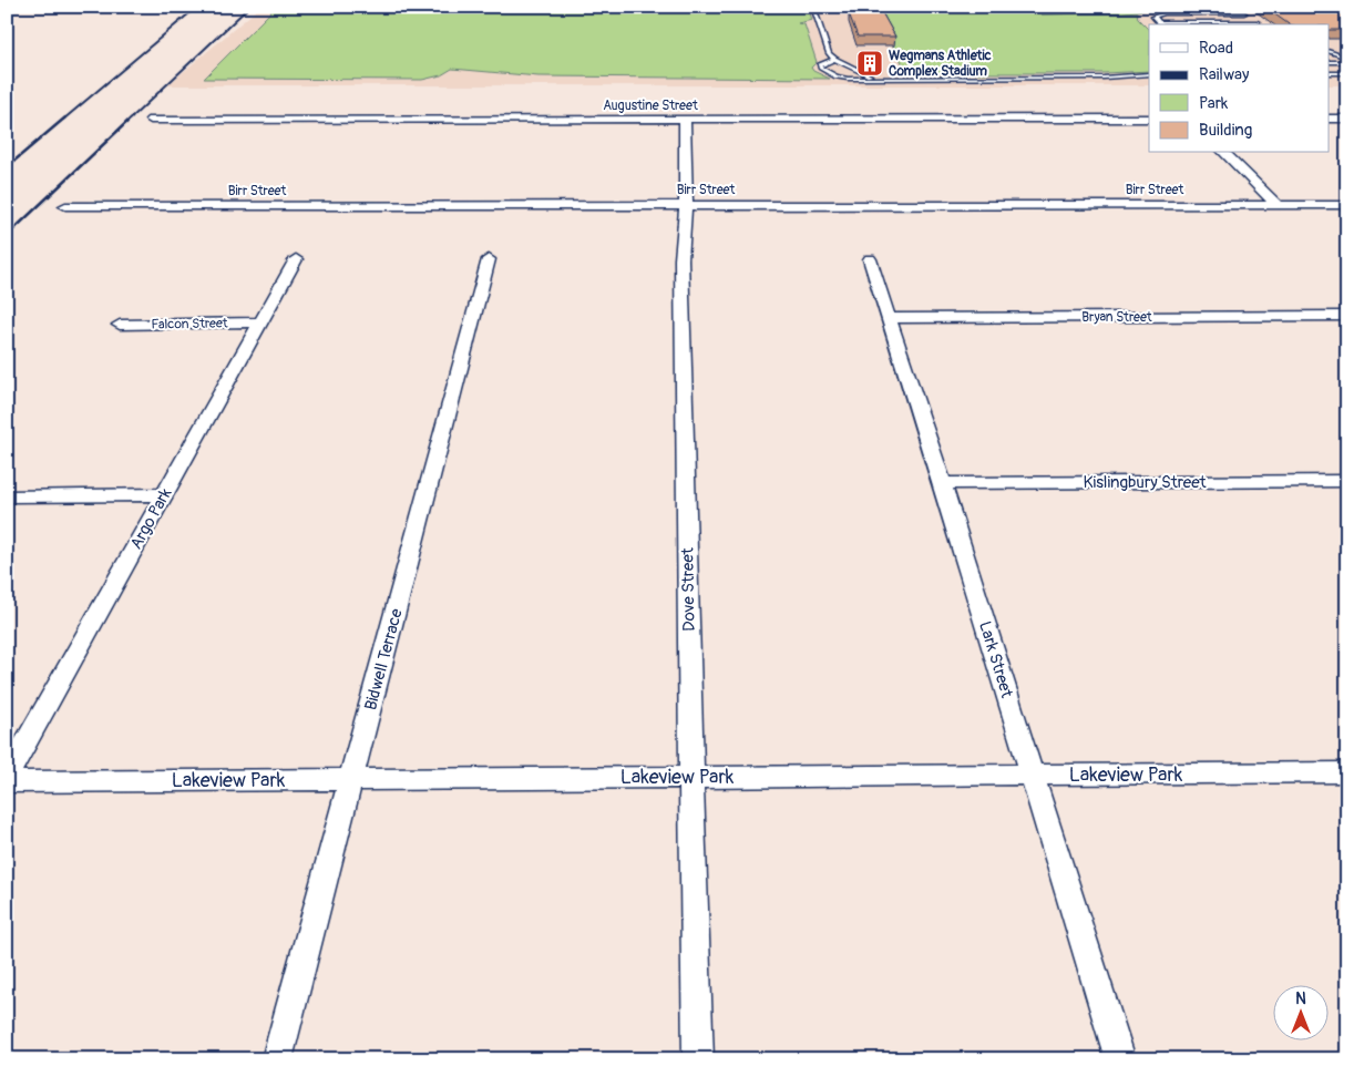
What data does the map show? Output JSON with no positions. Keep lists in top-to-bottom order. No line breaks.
{"streets":{"street":["Augustine Street","Birr Street","Bryan Street","Falcon Street","Kislingbury Street","Argo Park","Dove Street","Bidwell Terrace","Lark Street","Lakeview Park"]},"crossings":[["Augustine Street","Dove Street"],["Birr Street","Dove Street"],["Bryan Street","Lark Street"],["Falcon Street","Argo Park"],["Kislingbury Street","Lark Street"],["Argo Park","Lakeview Park"],["Dove Street","Lakeview Park"],["Bidwell Terrace","Lakeview Park"],["Lark Street","Lakeview Park"]],"places":{"building":["Wegmans Athletic Complex Stadium"]},"legend":["Road","Railway","Park","Building"],"north":"top"}
